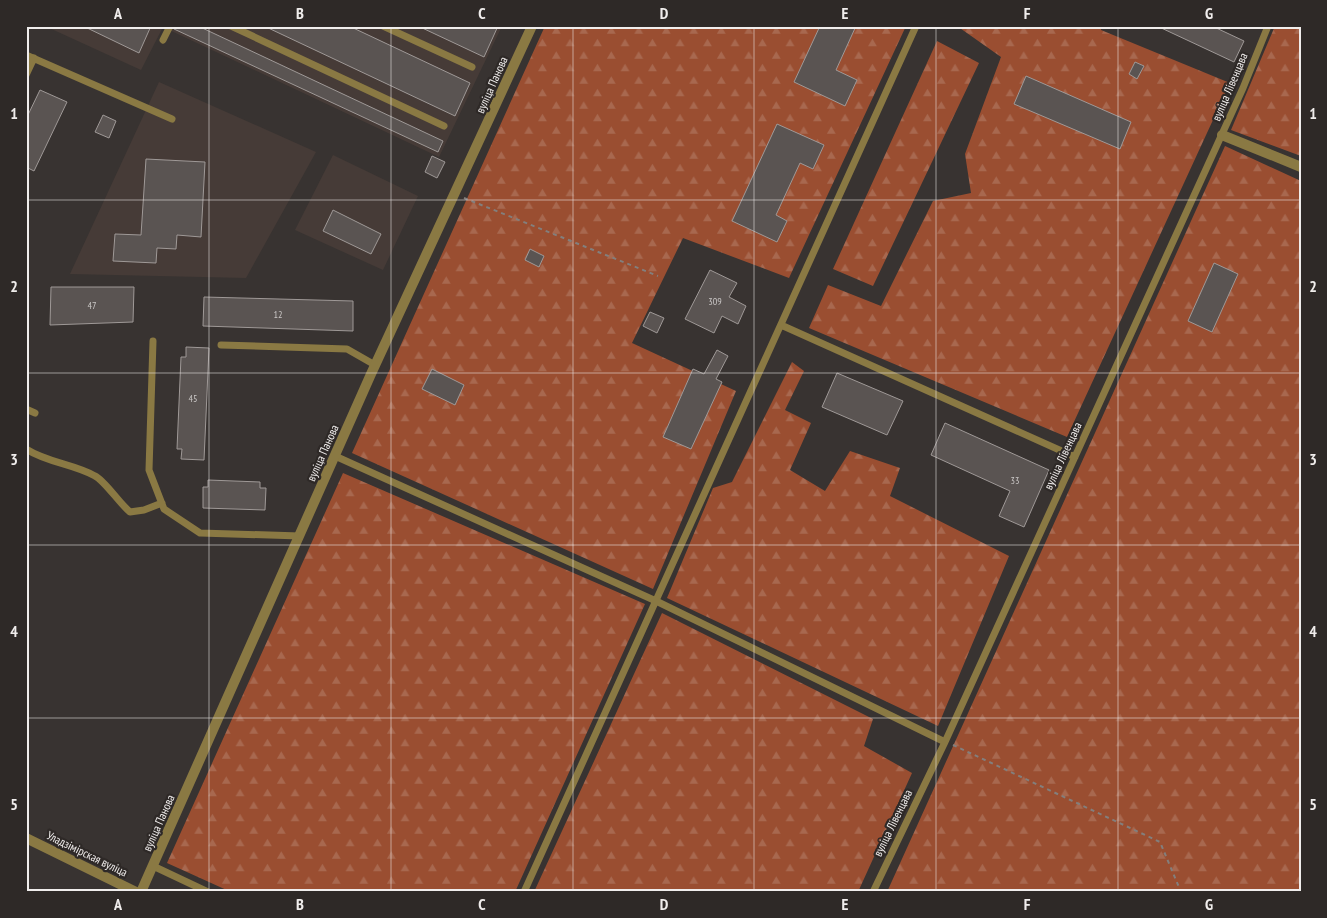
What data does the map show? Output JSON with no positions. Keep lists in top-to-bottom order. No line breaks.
{"streets":{"street":["вуліца Панова","Уладзімірская вуліца"],"lane":["вуліца Лівенцава"]},"house_numbers":["309","47","12","45","33"],"grid":{"columns":["A","B","C","D","E","F","G"],"rows":["1","2","3","4","5"]}}
